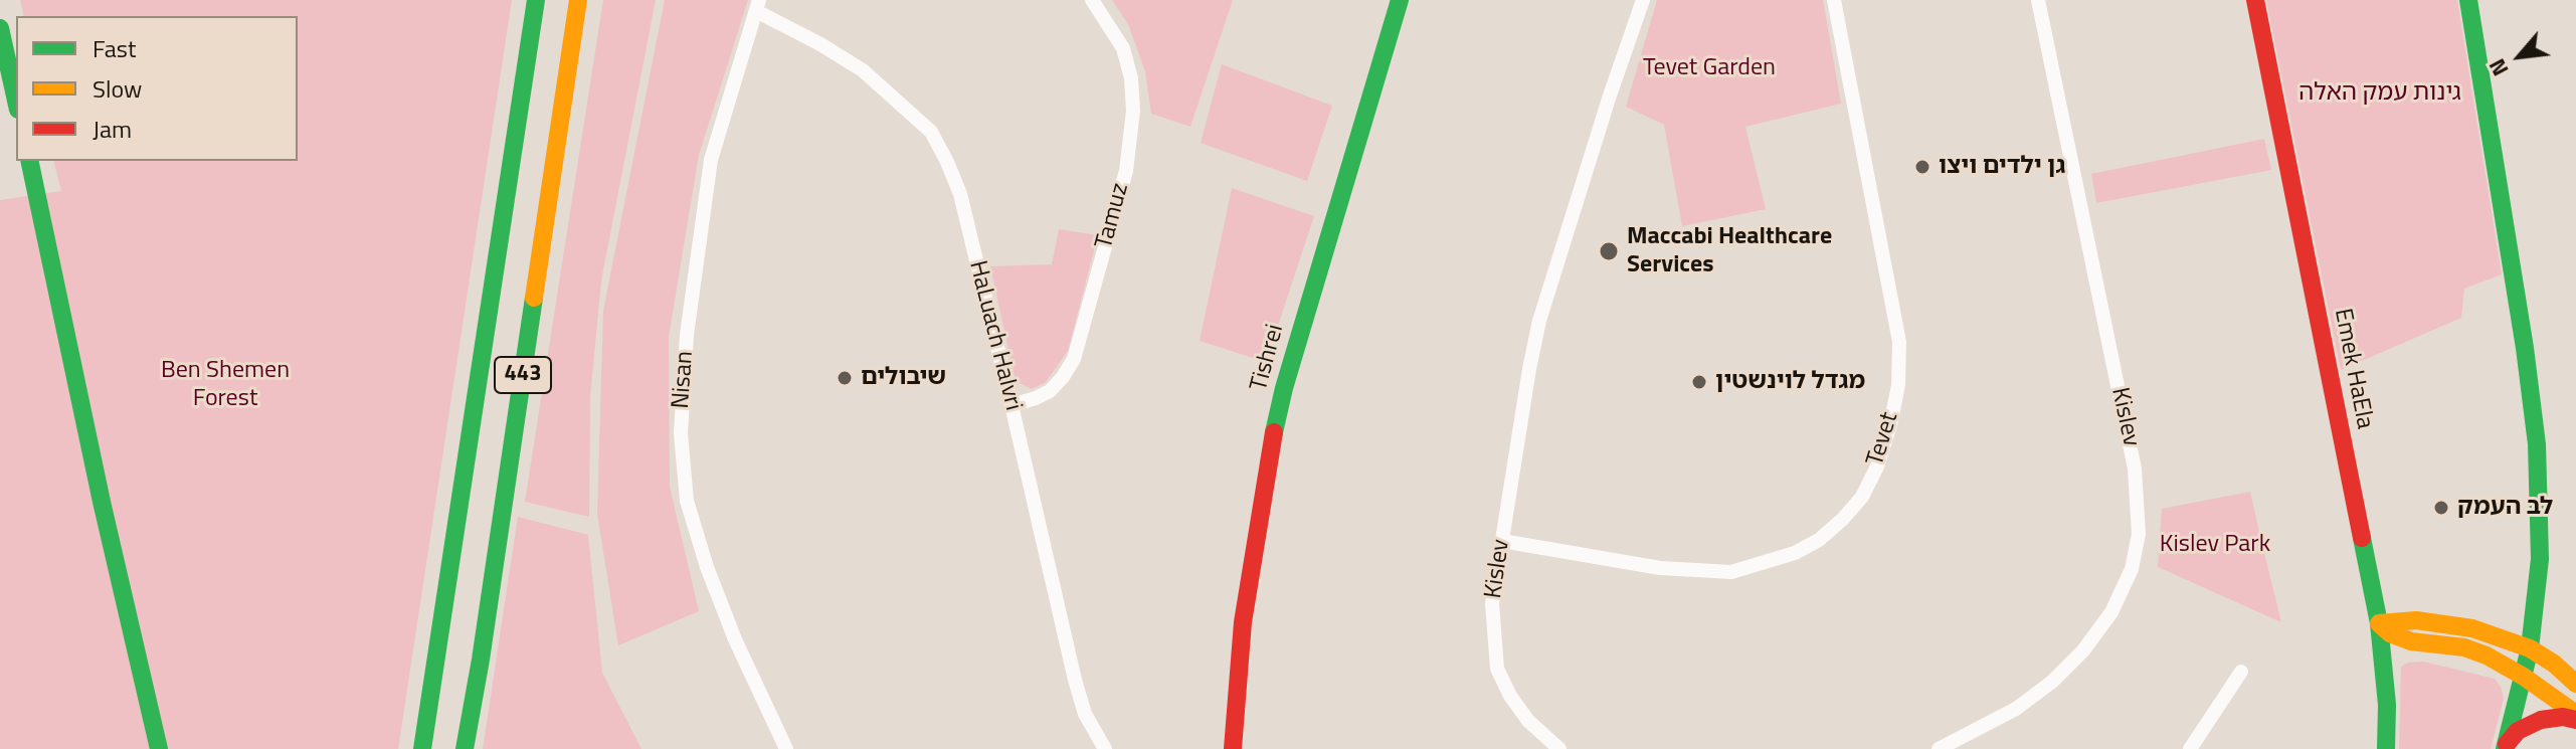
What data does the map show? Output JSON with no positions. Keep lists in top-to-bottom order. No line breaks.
{"streets":{"main road":["Tishrei","Emek HaEla","443"],"street":["Tamuz","HaLuach HaIvri","Nisan","Kislev","Tevet"]},"crossings":[["Tamuz","HaLuach HaIvri"],["HaLuach HaIvri","Nisan"],["Kislev","Tevet"]],"parks":["Tevet Garden","גינות עמק האלה","Ben Shemen Forest","Kislev Park"],"places":["גן ילדים ויצו","Maccabi Healthcare Services","שיבולים","מגדל לוינשטין","לב העמק"],"legend":["Fast","Slow","Jam"],"north":"bottom left"}
